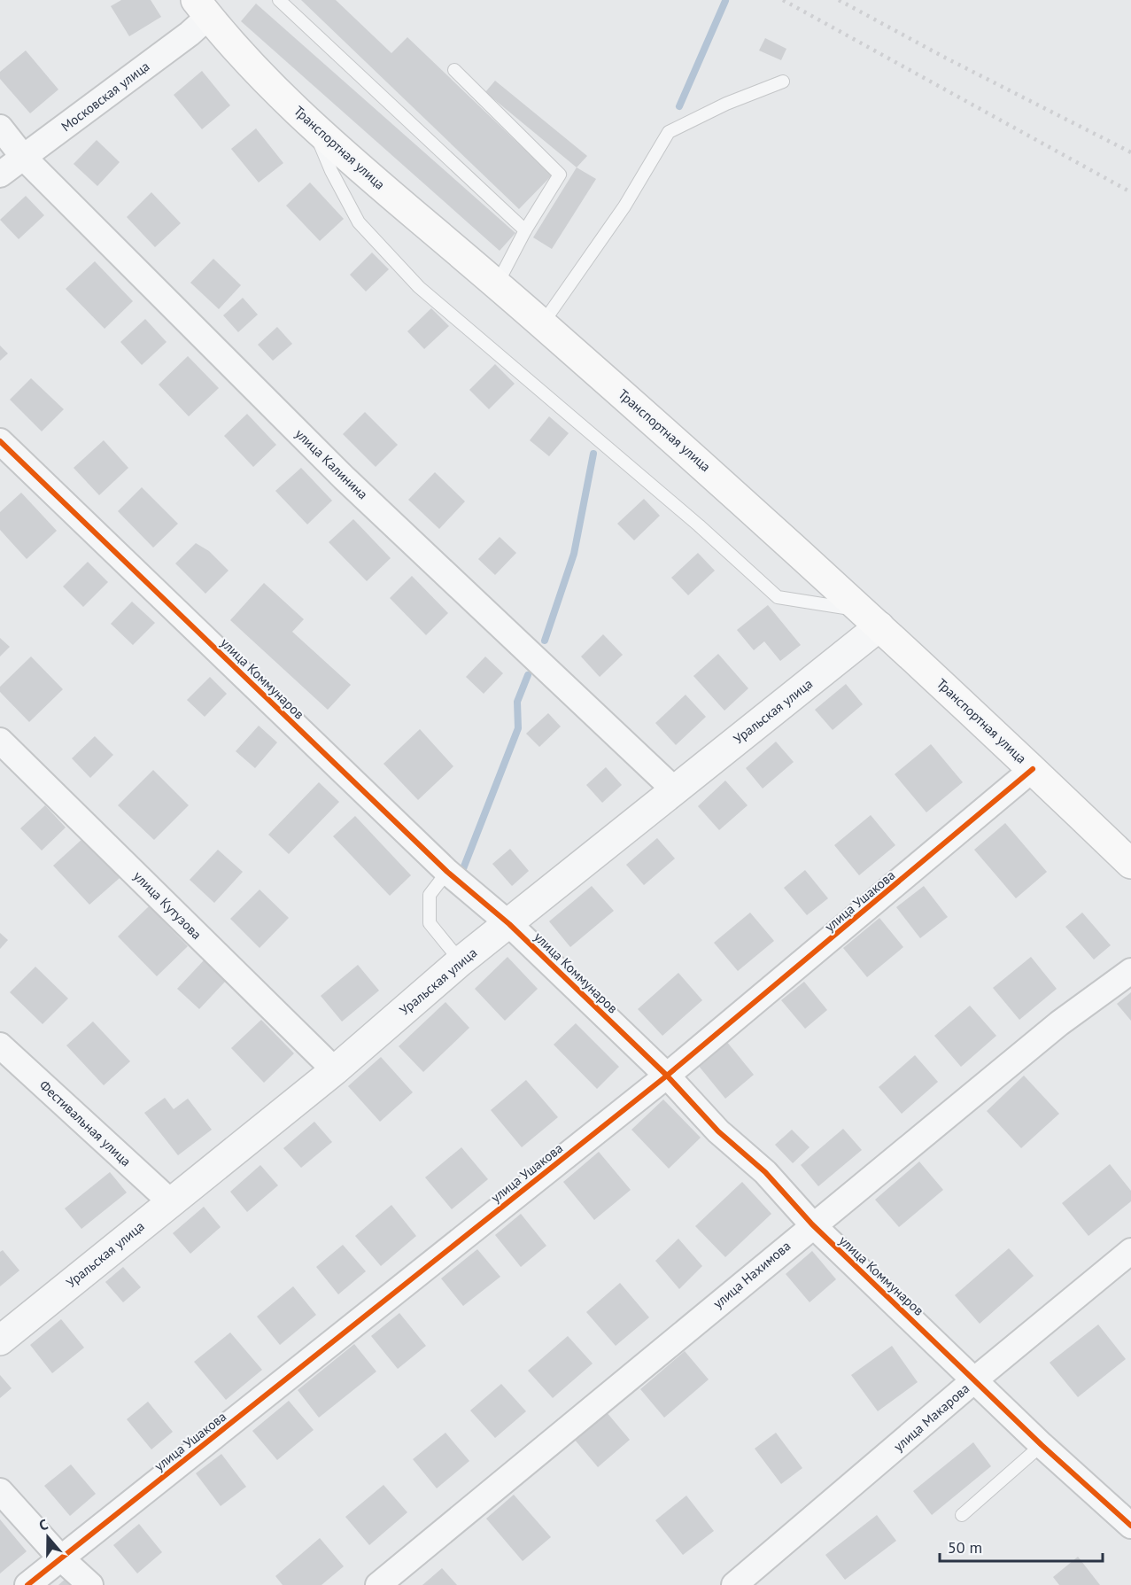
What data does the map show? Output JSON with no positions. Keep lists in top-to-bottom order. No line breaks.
{"streets":{"main road":["Транспортная улица"],"street":["Московская улица","улица Калинина","улица Коммунаров","Уральская улица","улица Ушакова","улица Кутузова","Фестивальная улица","улица Нахимова","улица Макарова"]},"crossings":[["Московская улица","Транспортная улица"],["Московская улица","улица Калинина"],["Транспортная улица","Уральская улица"],["Транспортная улица","улица Ушакова"],["улица Калинина","Уральская улица"],["улица Коммунаров","Уральская улица"],["улица Коммунаров","улица Ушакова"],["улица Коммунаров","улица Нахимова"],["улица Коммунаров","улица Макарова"],["Уральская улица","улица Кутузова"],["Уральская улица","Фестивальная улица"]],"scale_bar":"50 m","north":"top"}
